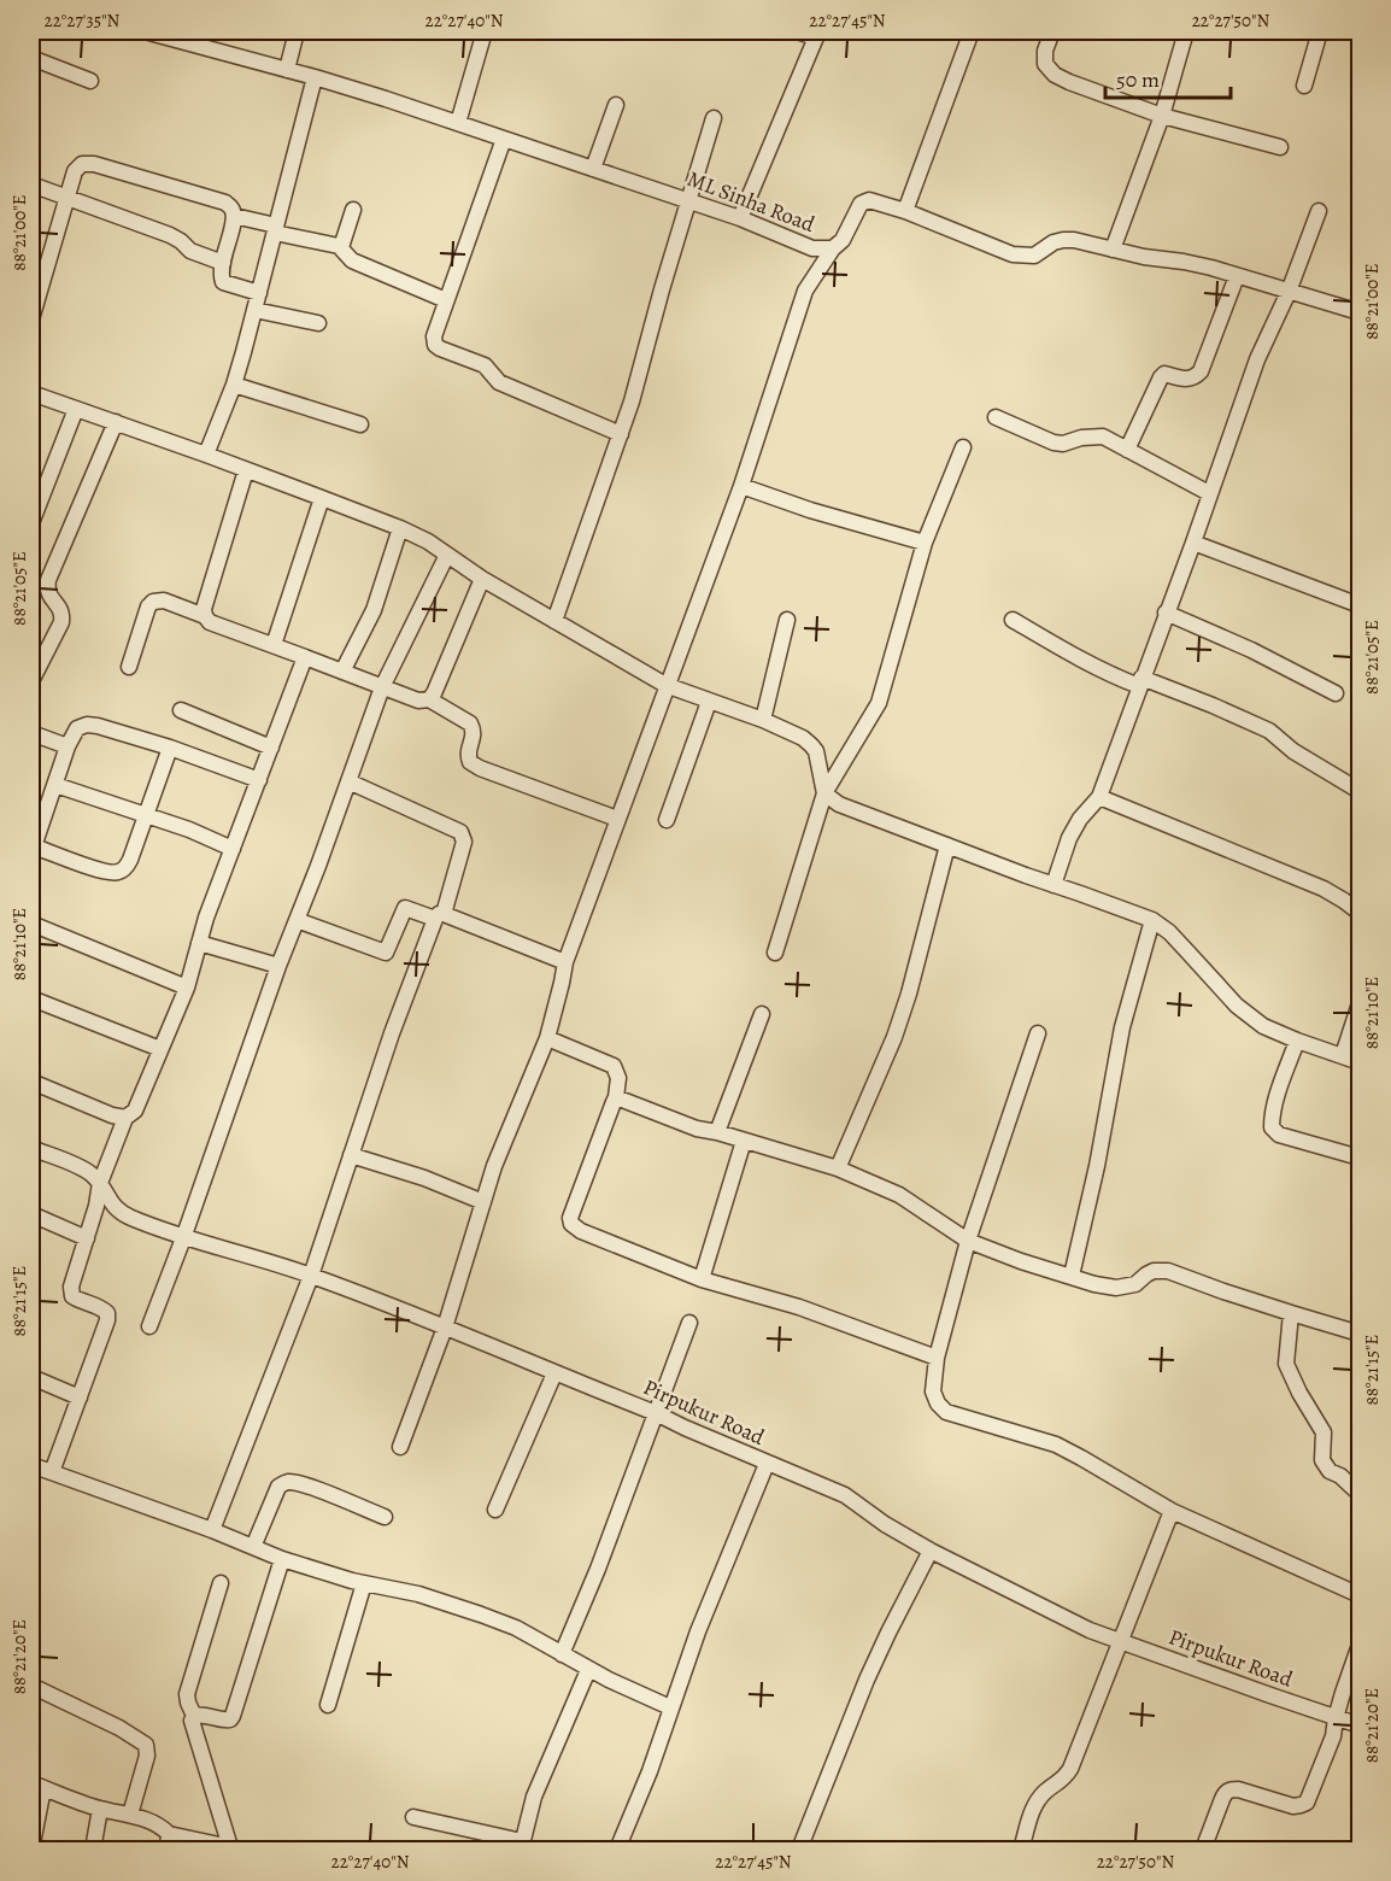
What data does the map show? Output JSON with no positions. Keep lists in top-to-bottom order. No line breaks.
{"streets":{"street":["ML Sinha Road","Pirpukur Road"]},"scale_bar":"50 m","coordinates":["22°27'35\"N","22°27'40\"N","22°27'45\"N","22°27'50\"N","88°21'00\"E","88°21'05\"E","88°21'10\"E","88°21'15\"E","88°21'20\"E"]}
